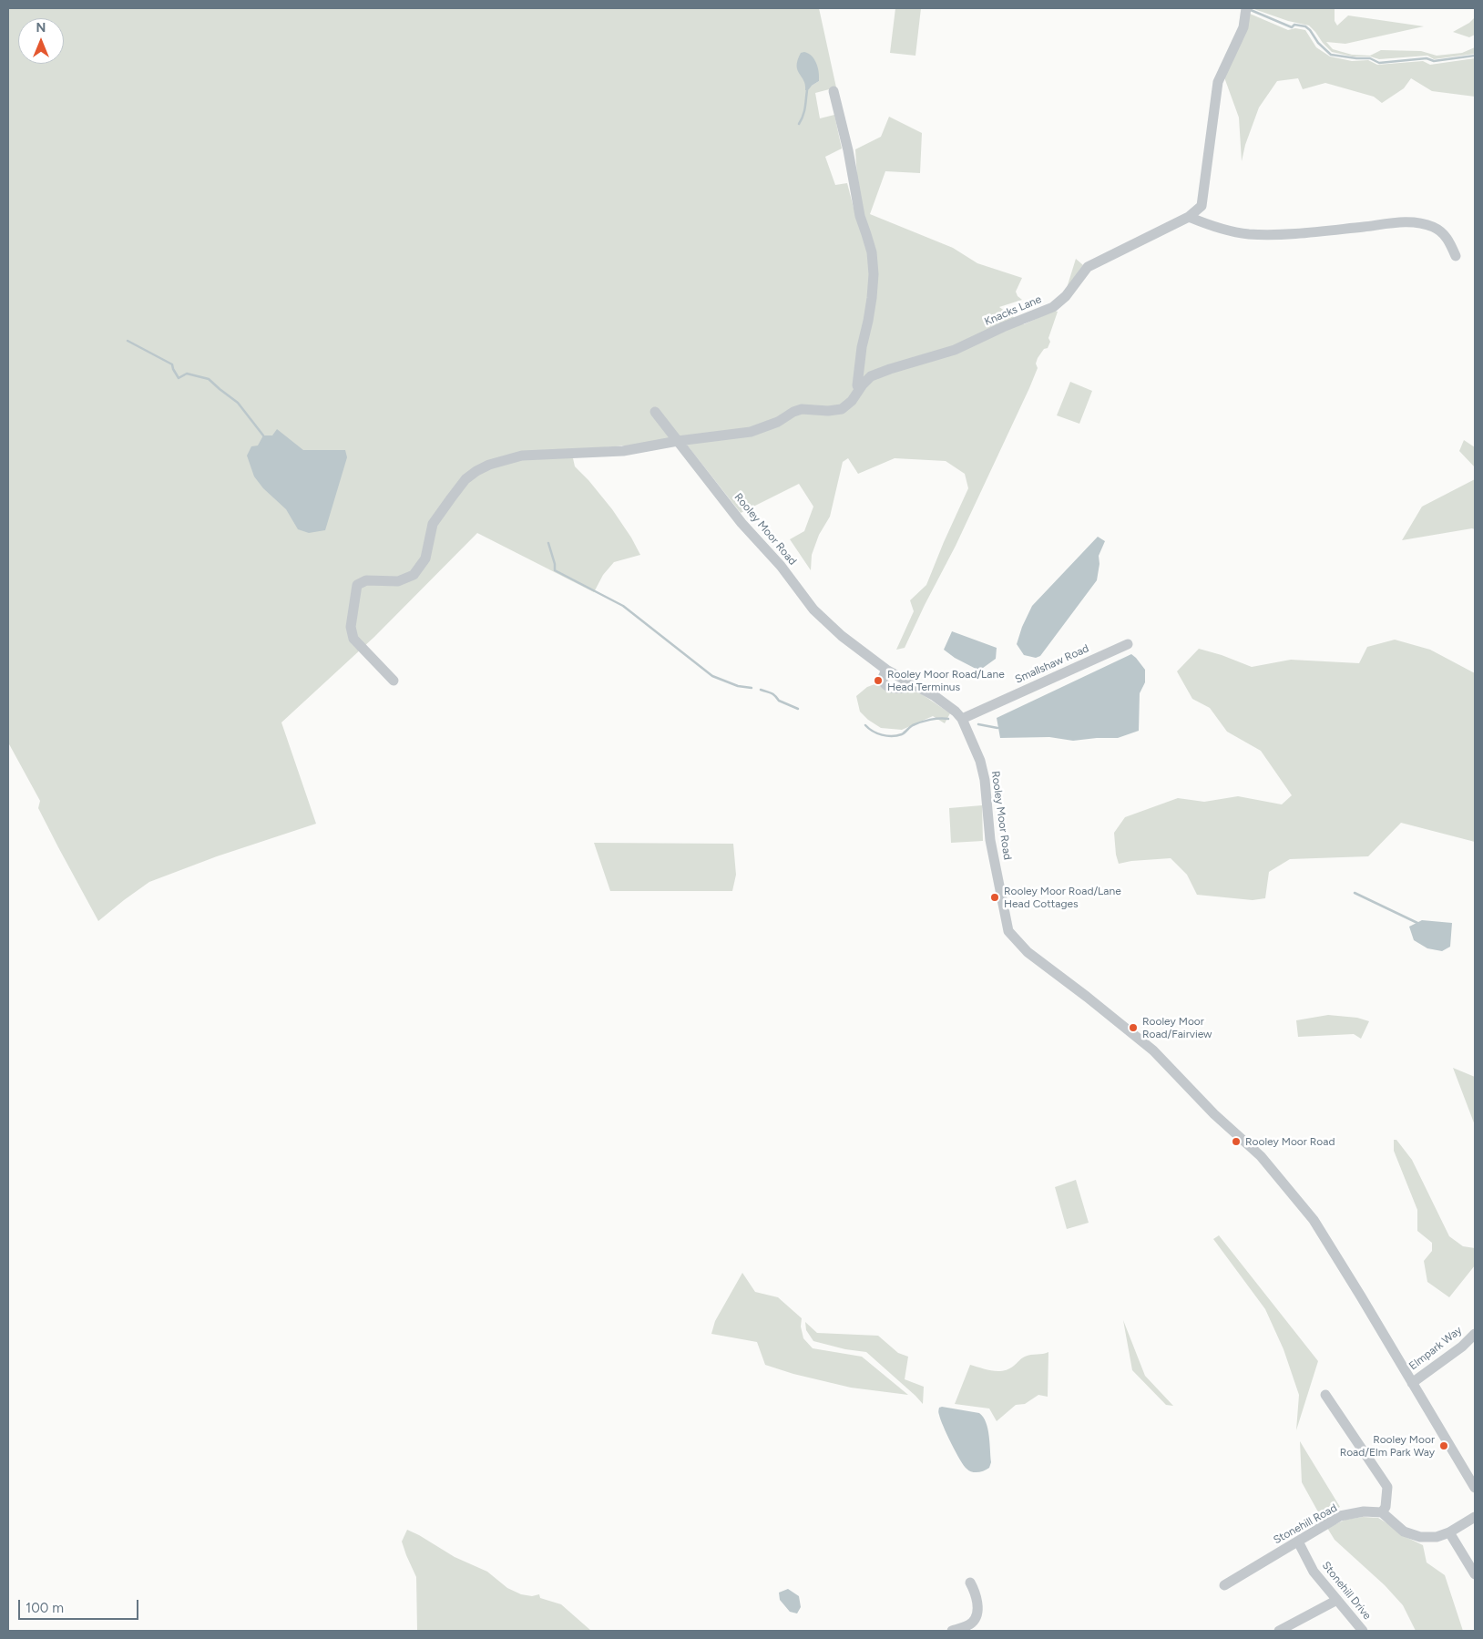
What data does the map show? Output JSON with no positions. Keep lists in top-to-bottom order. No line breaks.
{"streets":{"street":["Knacks Lane","Rooley Moor Road","Smallshaw Road","Elmpark Way","Stonehill Road","Stonehill Drive"]},"crossings":[["Knacks Lane","Rooley Moor Road"],["Rooley Moor Road","Smallshaw Road"],["Rooley Moor Road","Elmpark Way"],["Stonehill Road","Stonehill Drive"]],"places":["Rooley Moor Road/Lane Head Terminus","Rooley Moor Road/Lane Head Cottages","Rooley Moor Road/Fairview","Rooley Moor Road","Rooley Moor Road/Elm Park Way"],"scale_bar":"100 m","north":"top"}
